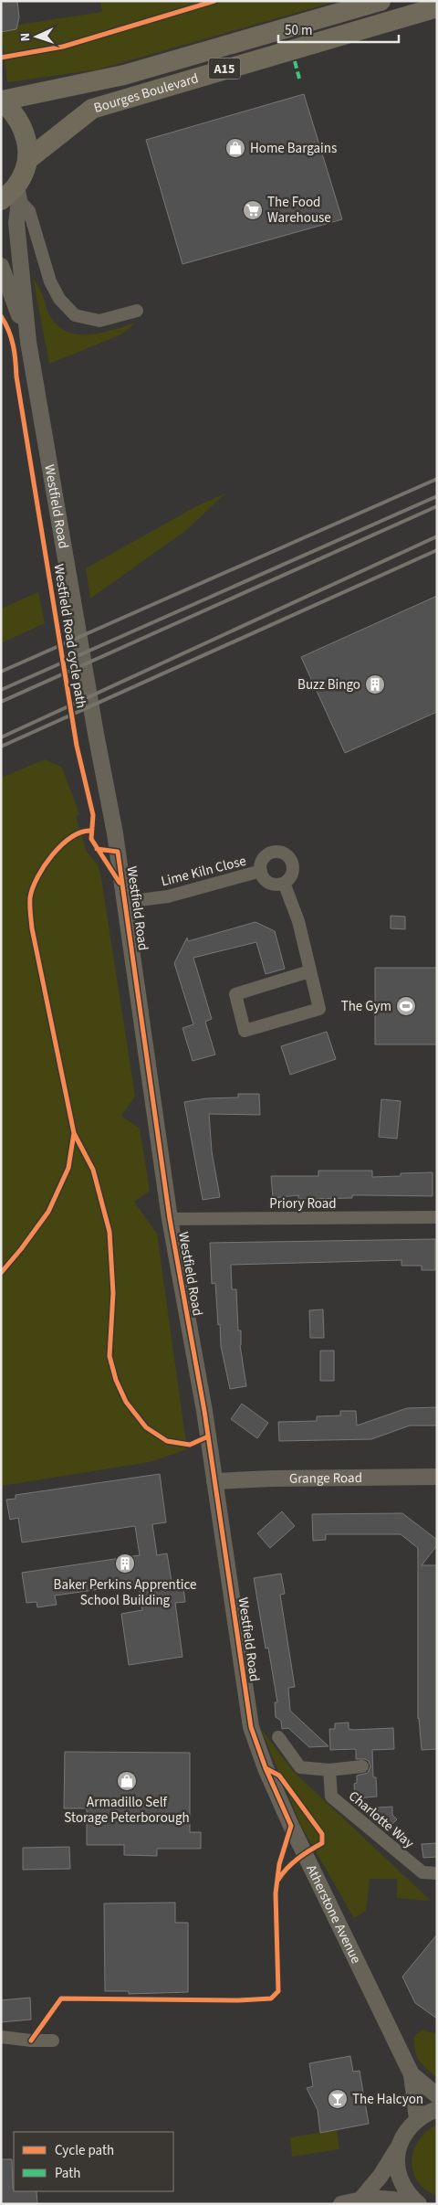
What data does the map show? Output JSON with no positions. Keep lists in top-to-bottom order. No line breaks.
{"streets":{"main road":["A15","Bourges Boulevard"],"street":["Westfield Road","Lime Kiln Close","Priory Road","Grange Road","Charlotte Way","Atherstone Avenue"],"cycle path":["Westfield Road cycle path"]},"crossings":[["A15","Bourges Boulevard"],["A15","Westfield Road"],["Westfield Road","Lime Kiln Close"],["Westfield Road","Priory Road"],["Westfield Road","Grange Road"],["Westfield Road","Atherstone Avenue"]],"places":{"shop":["Home Bargains","Armadillo Self Storage Peterborough"],"supermarket":["The Food Warehouse"],"building":["Buzz Bingo","Baker Perkins Apprentice School Building"],"sports":["The Gym"],"bar":["The Halcyon"]},"legend":["Cycle path","Path"],"scale_bar":"50 m","north":"left"}
